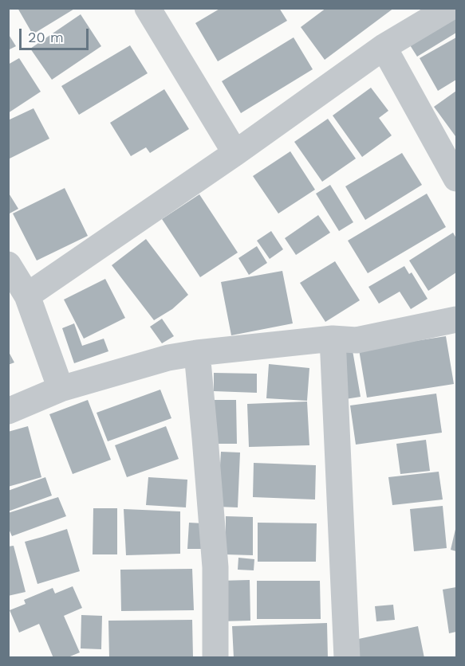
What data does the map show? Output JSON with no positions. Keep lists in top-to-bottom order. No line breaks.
{"scale_bar":"20 m"}
